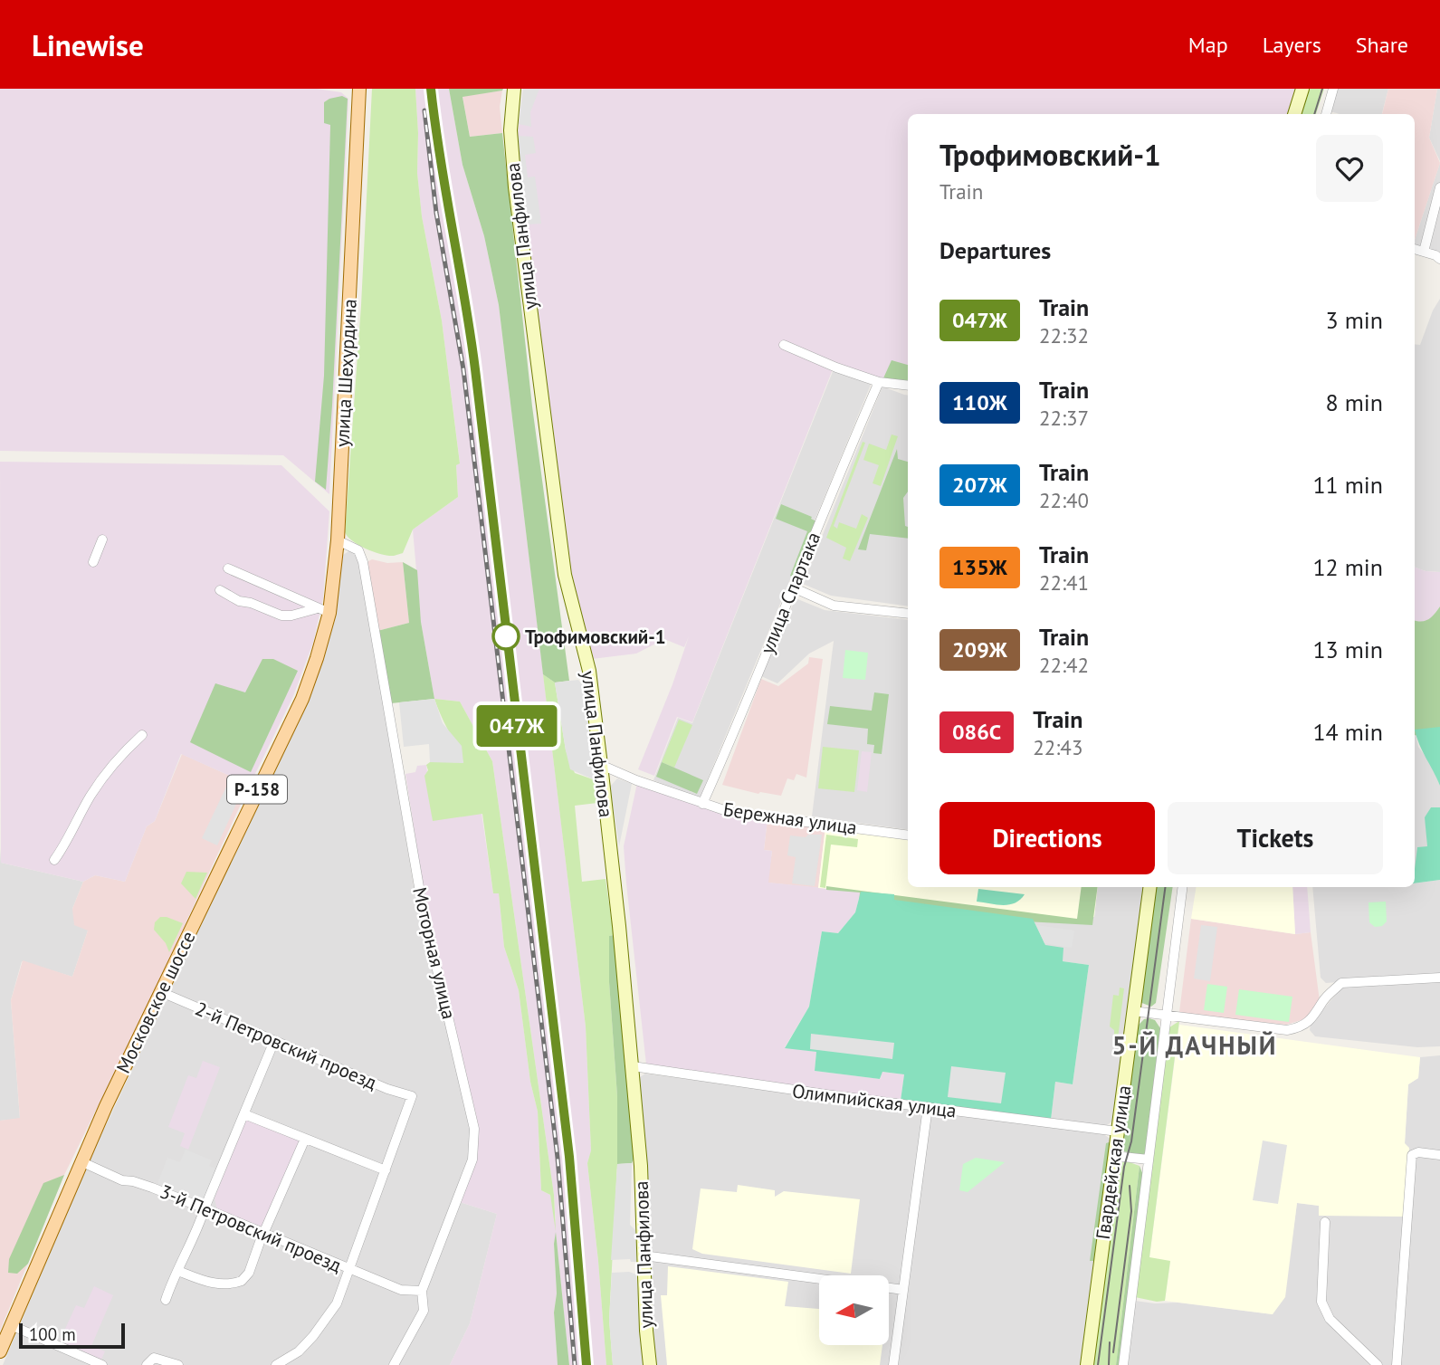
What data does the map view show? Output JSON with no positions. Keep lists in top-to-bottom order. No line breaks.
{"streets":{"main road":["улица Панфилова","улица Шехурдина","Р-158","Московское шоссе","Гвардейская улица"],"street":["улица Спартака","Бережная улица","Моторная улица","2-й Петровский проезд","Олимпийская улица","3-й Петровский проезд"]},"crossings":[["улица Панфилова","Бережная улица"],["улица Панфилова","Олимпийская улица"],["улица Шехурдина","Моторная улица"],["улица Шехурдина","Московское шоссе"],["улица Спартака","Бережная улица"],["Моторная улица","3-й Петровский проезд"],["Московское шоссе","2-й Петровский проезд"],["Московское шоссе","3-й Петровский проезд"],["Олимпийская улица","Гвардейская улица"]],"districts":["5-Й ДАЧНЫЙ"],"places":["Трофимовский-1"],"scale_bar":"100 m","north":"left","page":{"header":"Linewise","nav":["Map","Layers","Share"],"on_map":"047Ж","heading":[["Трофимовский-1","Train"],"Departures"],"list":[{"mark":"047Ж","name":"Train","note":"22:32","value":"3 min"},{"mark":"110Ж","name":"Train","note":"22:37","value":"8 min"},{"mark":"207Ж","name":"Train","note":"22:40","value":"11 min"},{"mark":"135Ж","name":"Train","note":"22:41","value":"12 min"},{"mark":"209Ж","name":"Train","note":"22:42","value":"13 min"},{"mark":"086С","name":"Train","note":"22:43","value":"14 min"}],"buttons":["Directions","Tickets"],"scale":"100 m"}}
